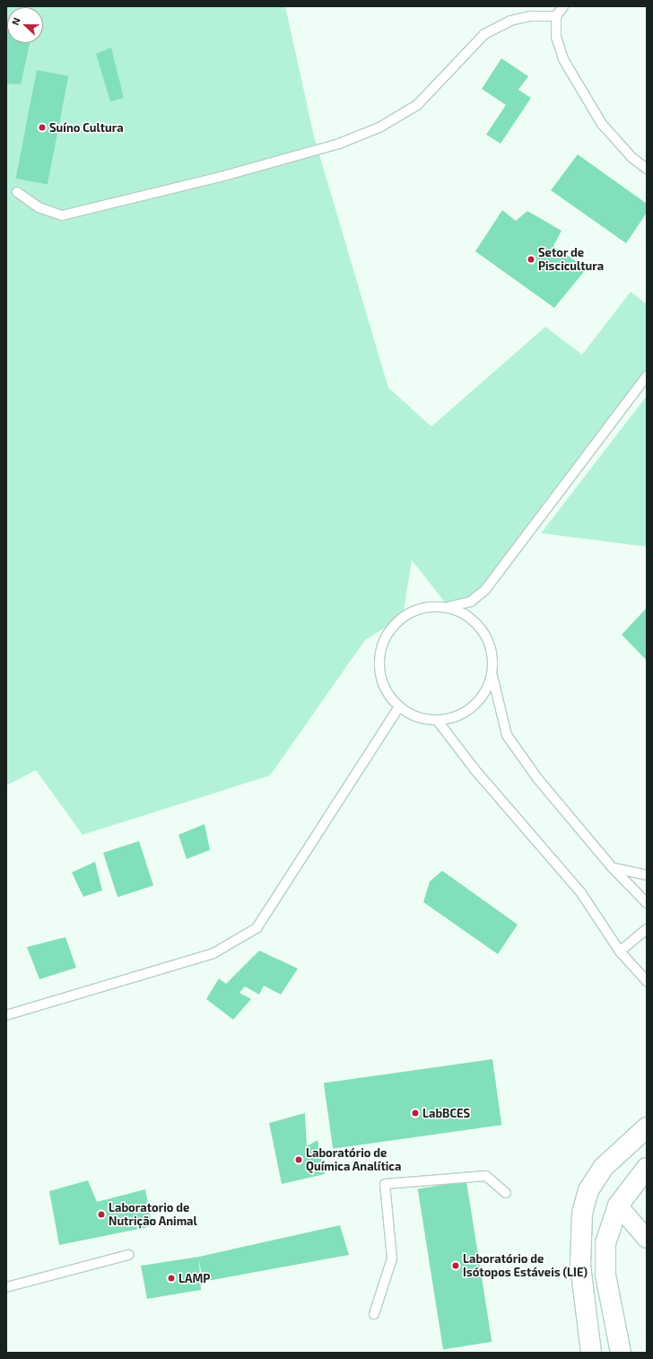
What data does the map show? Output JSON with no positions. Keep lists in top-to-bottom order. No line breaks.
{"places":["Suíno Cultura","Setor de Piscicultura","LabBCES","Laboratório de Química Analítica","Laboratorio de Nutrição Animal","Laboratório de Isótopos Estáveis (LIE)","LAMP"],"north":"left"}
